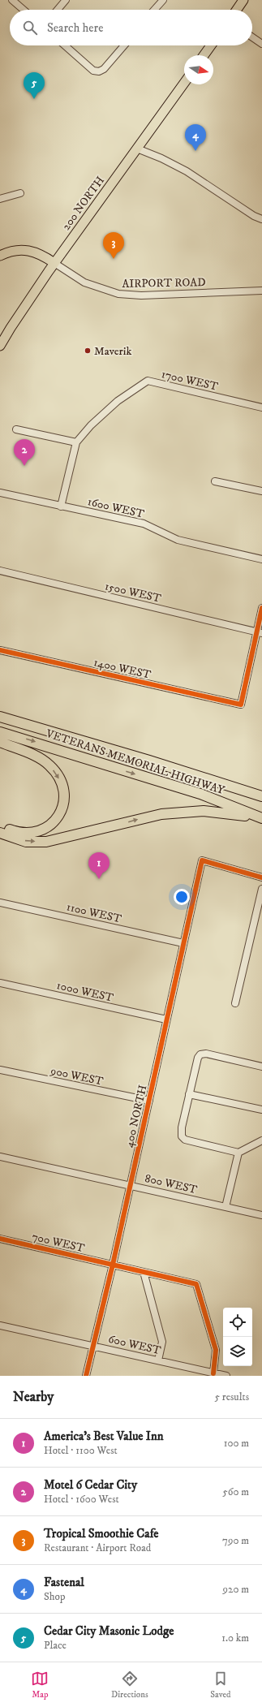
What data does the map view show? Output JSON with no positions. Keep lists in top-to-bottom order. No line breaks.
{"streets":{"highway":["VETERANS MEMORIAL HIGHWAY"],"main road":["200 NORTH"],"street":["AIRPORT ROAD","1700 WEST","1600 WEST","1500 WEST","1400 WEST","1100 WEST","1000 WEST","900 WEST","400 NORTH","800 WEST","700 WEST","600 WEST"]},"crossings":[["200 NORTH","AIRPORT ROAD"],["1700 WEST","1600 WEST"],["1500 WEST","1400 WEST"],["1100 WEST","400 NORTH"],["1000 WEST","400 NORTH"],["900 WEST","400 NORTH"],["400 NORTH","800 WEST"],["400 NORTH","700 WEST"],["400 NORTH","600 WEST"],["700 WEST","600 WEST"]],"places":["Maverik"],"north":"right","page":{"search":"Search here","pins":["5","4","3","2","1"],"heading":["Nearby","5 results"],"list":[{"mark":"1","name":"America's Best Value Inn","note":"Hotel · 1100 West","value":"100 m"},{"mark":"2","name":"Motel 6 Cedar City","note":"Hotel · 1600 West","value":"560 m"},{"mark":"3","name":"Tropical Smoothie Cafe","note":"Restaurant · Airport Road","value":"790 m"},{"mark":"4","name":"Fastenal","note":"Shop","value":"920 m"},{"mark":"5","name":"Cedar City Masonic Lodge","note":"Place","value":"1.0 km"}],"nav":["Map","Directions","Saved"]}}
